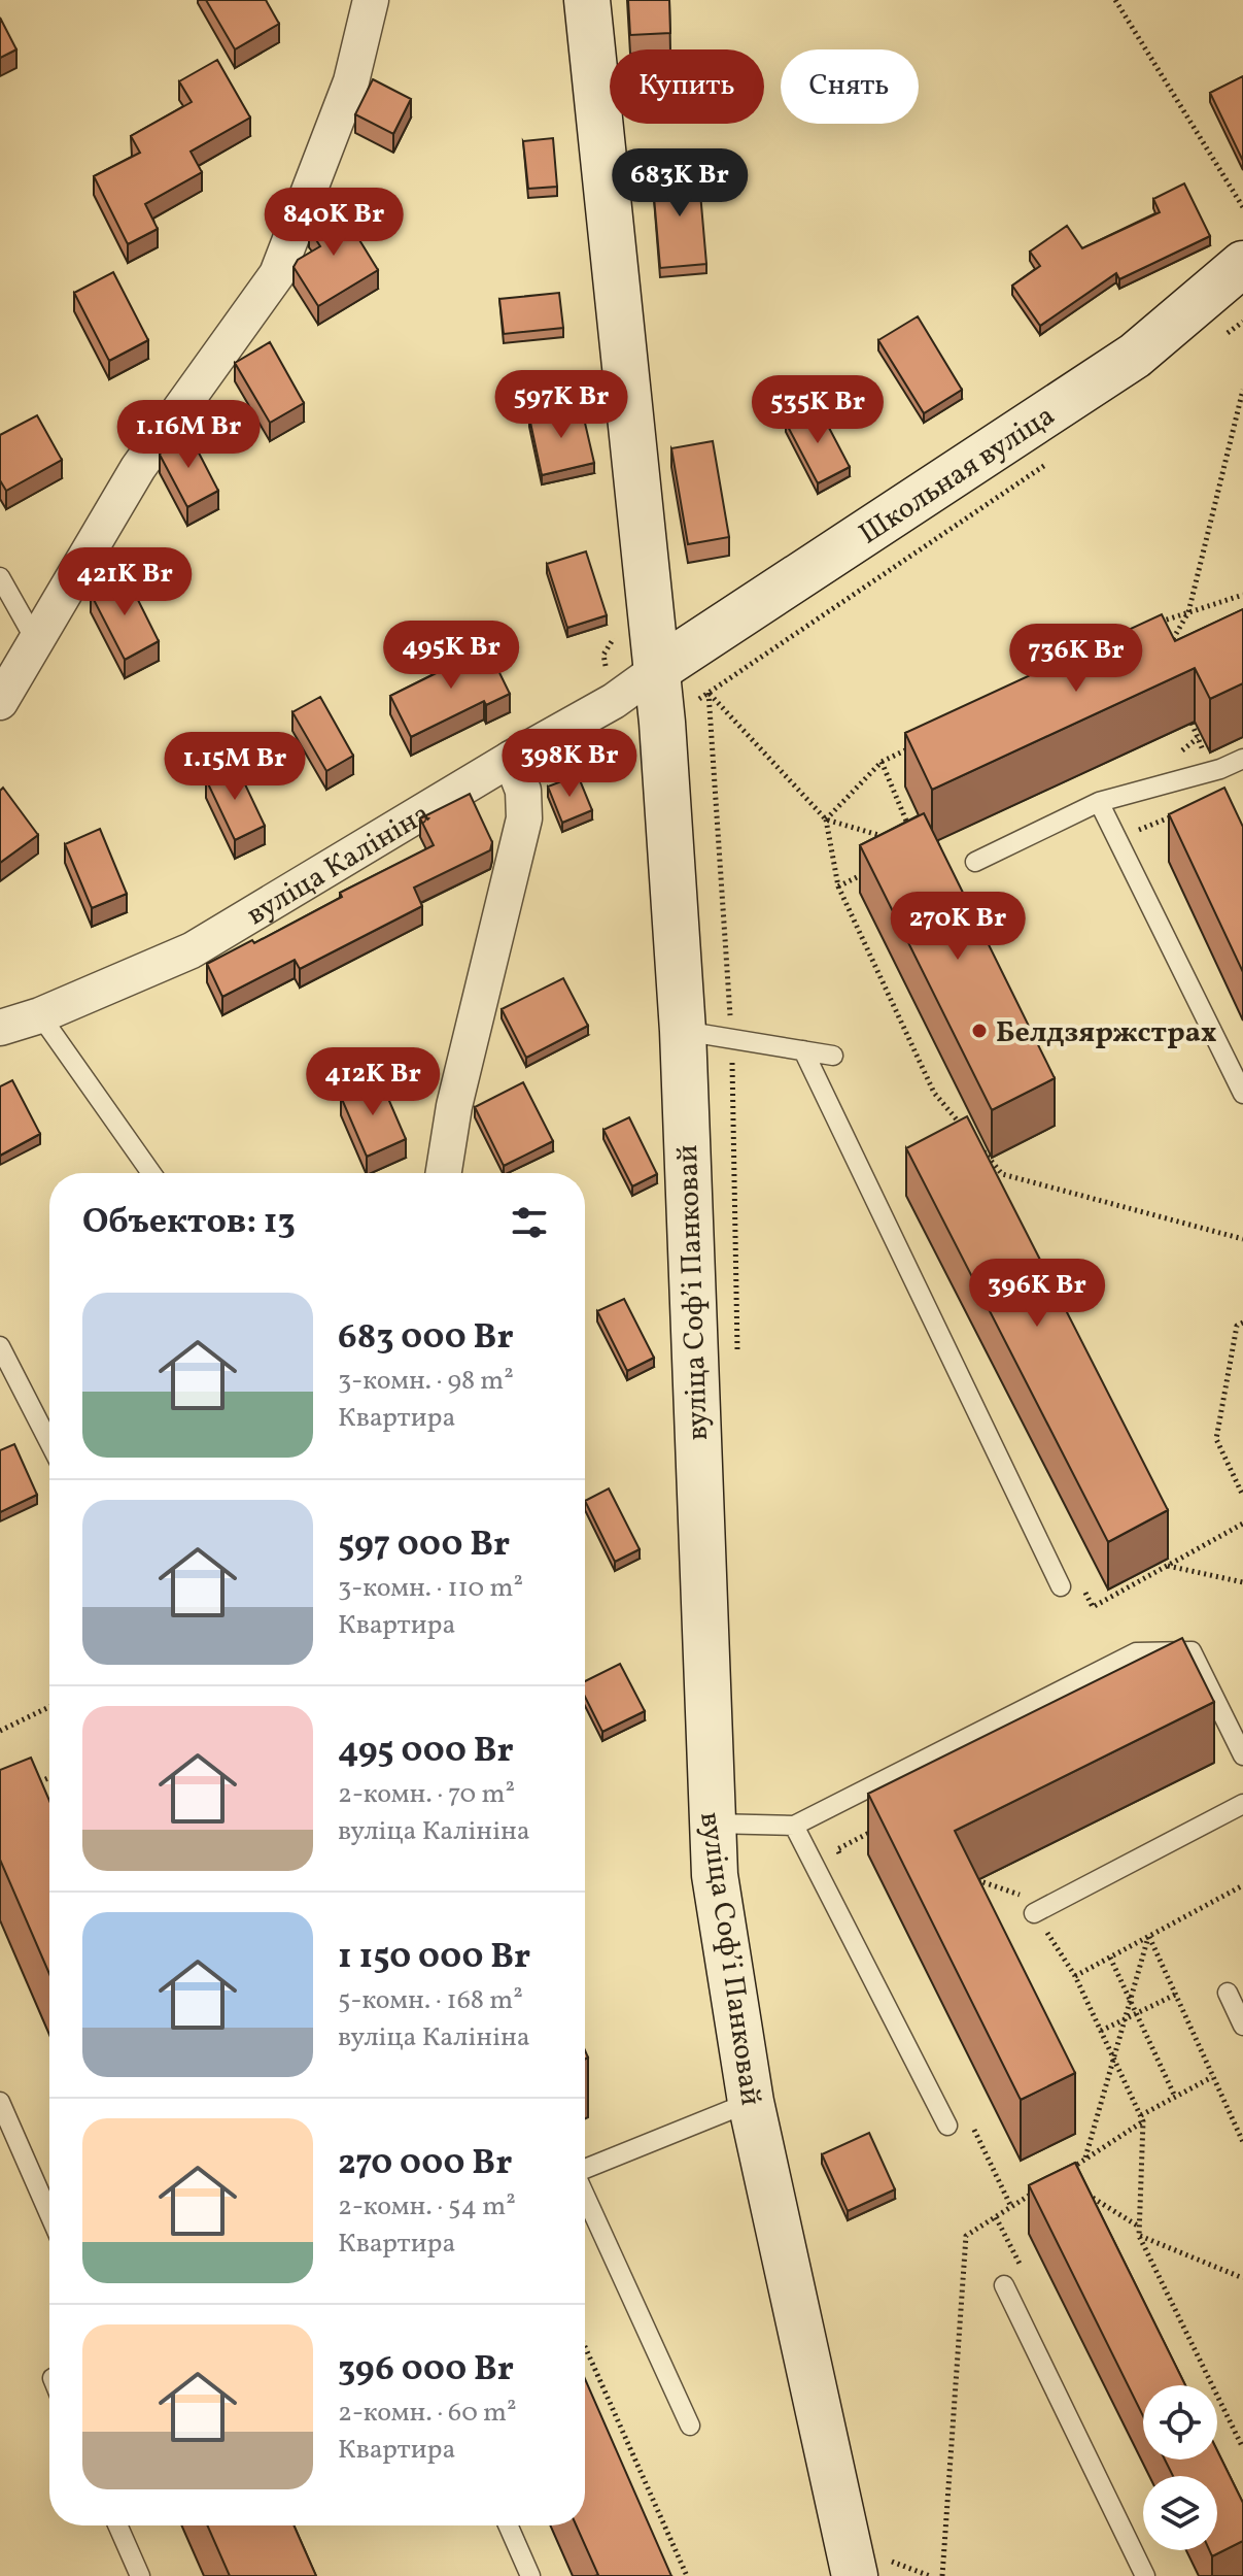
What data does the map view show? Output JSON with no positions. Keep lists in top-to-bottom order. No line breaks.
{"streets":{"main road":["Школьная вуліца","вуліца Софʼі Панковай"],"street":["вуліца Калініна"]},"crossings":[["Школьная вуліца","вуліца Калініна"],["Школьная вуліца","вуліца Софʼі Панковай"],["вуліца Калініна","вуліца Софʼі Панковай"]],"places":["Белдзяржстрах"],"page":{"chip":["Купить","Снять"],"price":["683K Br","840K Br","597K Br","535K Br","1.16M Br","421K Br","495K Br","736K Br","398K Br","1.15M Br","270K Br","412K Br","396K Br"],"heading":"Объектов: 13","list":[{"name":"683 000 Br","note":"3-комн. · 98 m² · Квартира"},{"name":"597 000 Br","note":"3-комн. · 110 m² · Квартира"},{"name":"495 000 Br","note":"2-комн. · 70 m² · вуліца Калініна"},{"name":"1 150 000 Br","note":"5-комн. · 168 m² · вуліца Калініна"},{"name":"270 000 Br","note":"2-комн. · 54 m² · Квартира"},{"name":"396 000 Br","note":"2-комн. · 60 m² · Квартира"}]}}
